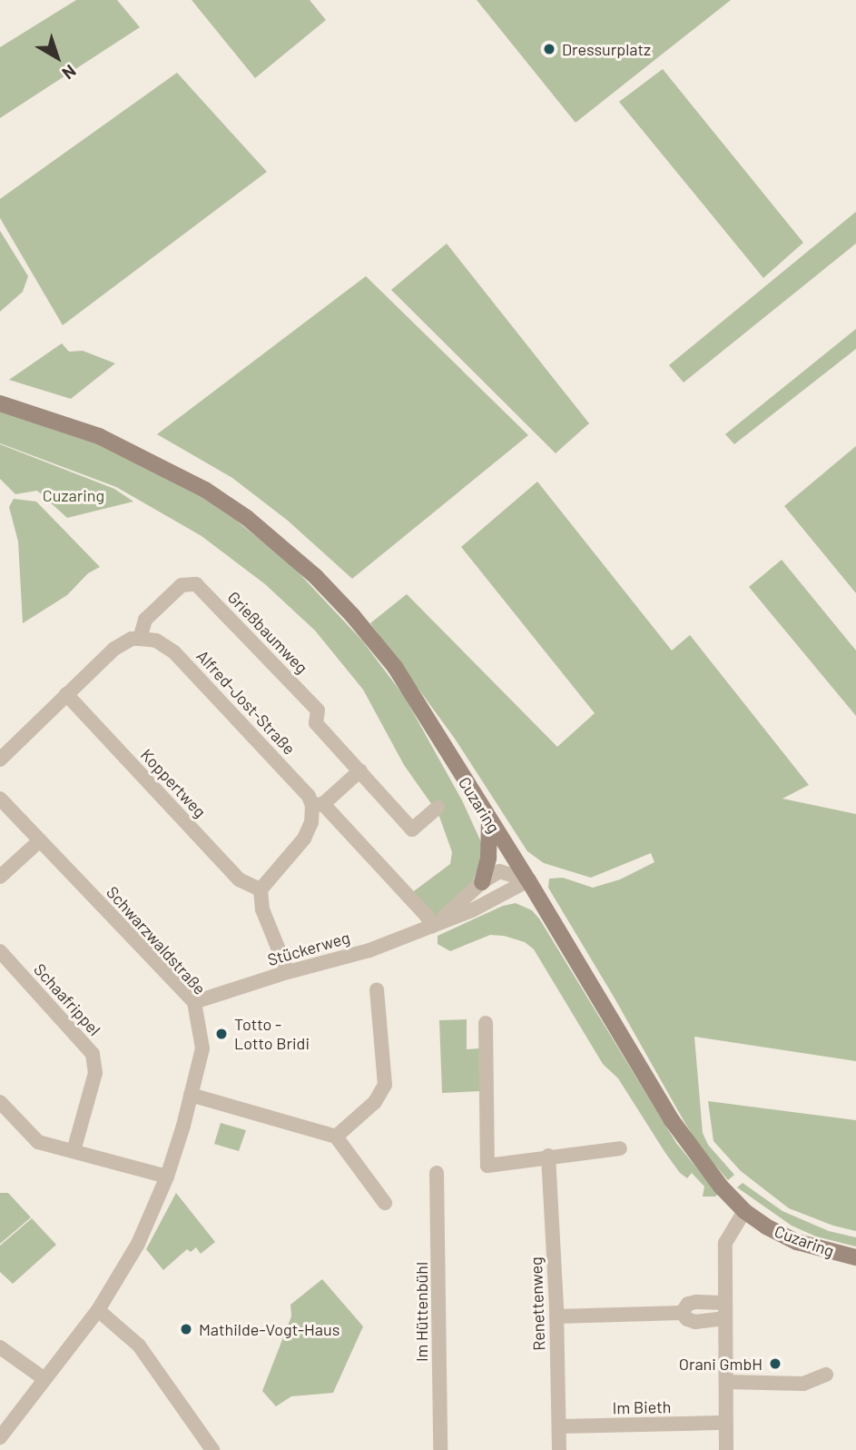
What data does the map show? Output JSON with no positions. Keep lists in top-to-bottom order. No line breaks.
{"streets":{"main road":["Cuzaring"],"street":["Grießbaumweg","Alfred-Jost-Straße","Koppertweg","Schwarzwaldstraße","Stückerweg","Schaafrippel","Renettenweg","Im Hüttenbühl","Im Bieth"]},"crossings":[["Grießbaumweg","Alfred-Jost-Straße"],["Alfred-Jost-Straße","Stückerweg"],["Cuzaring","Stückerweg"],["Schwarzwaldstraße","Stückerweg"],["Renettenweg","Im Bieth"]],"parks":["Cuzaring"],"places":["Dressurplatz","Totto - Lotto Bridi","Mathilde-Vogt-Haus","Orani GmbH"],"north":"bottom right"}
